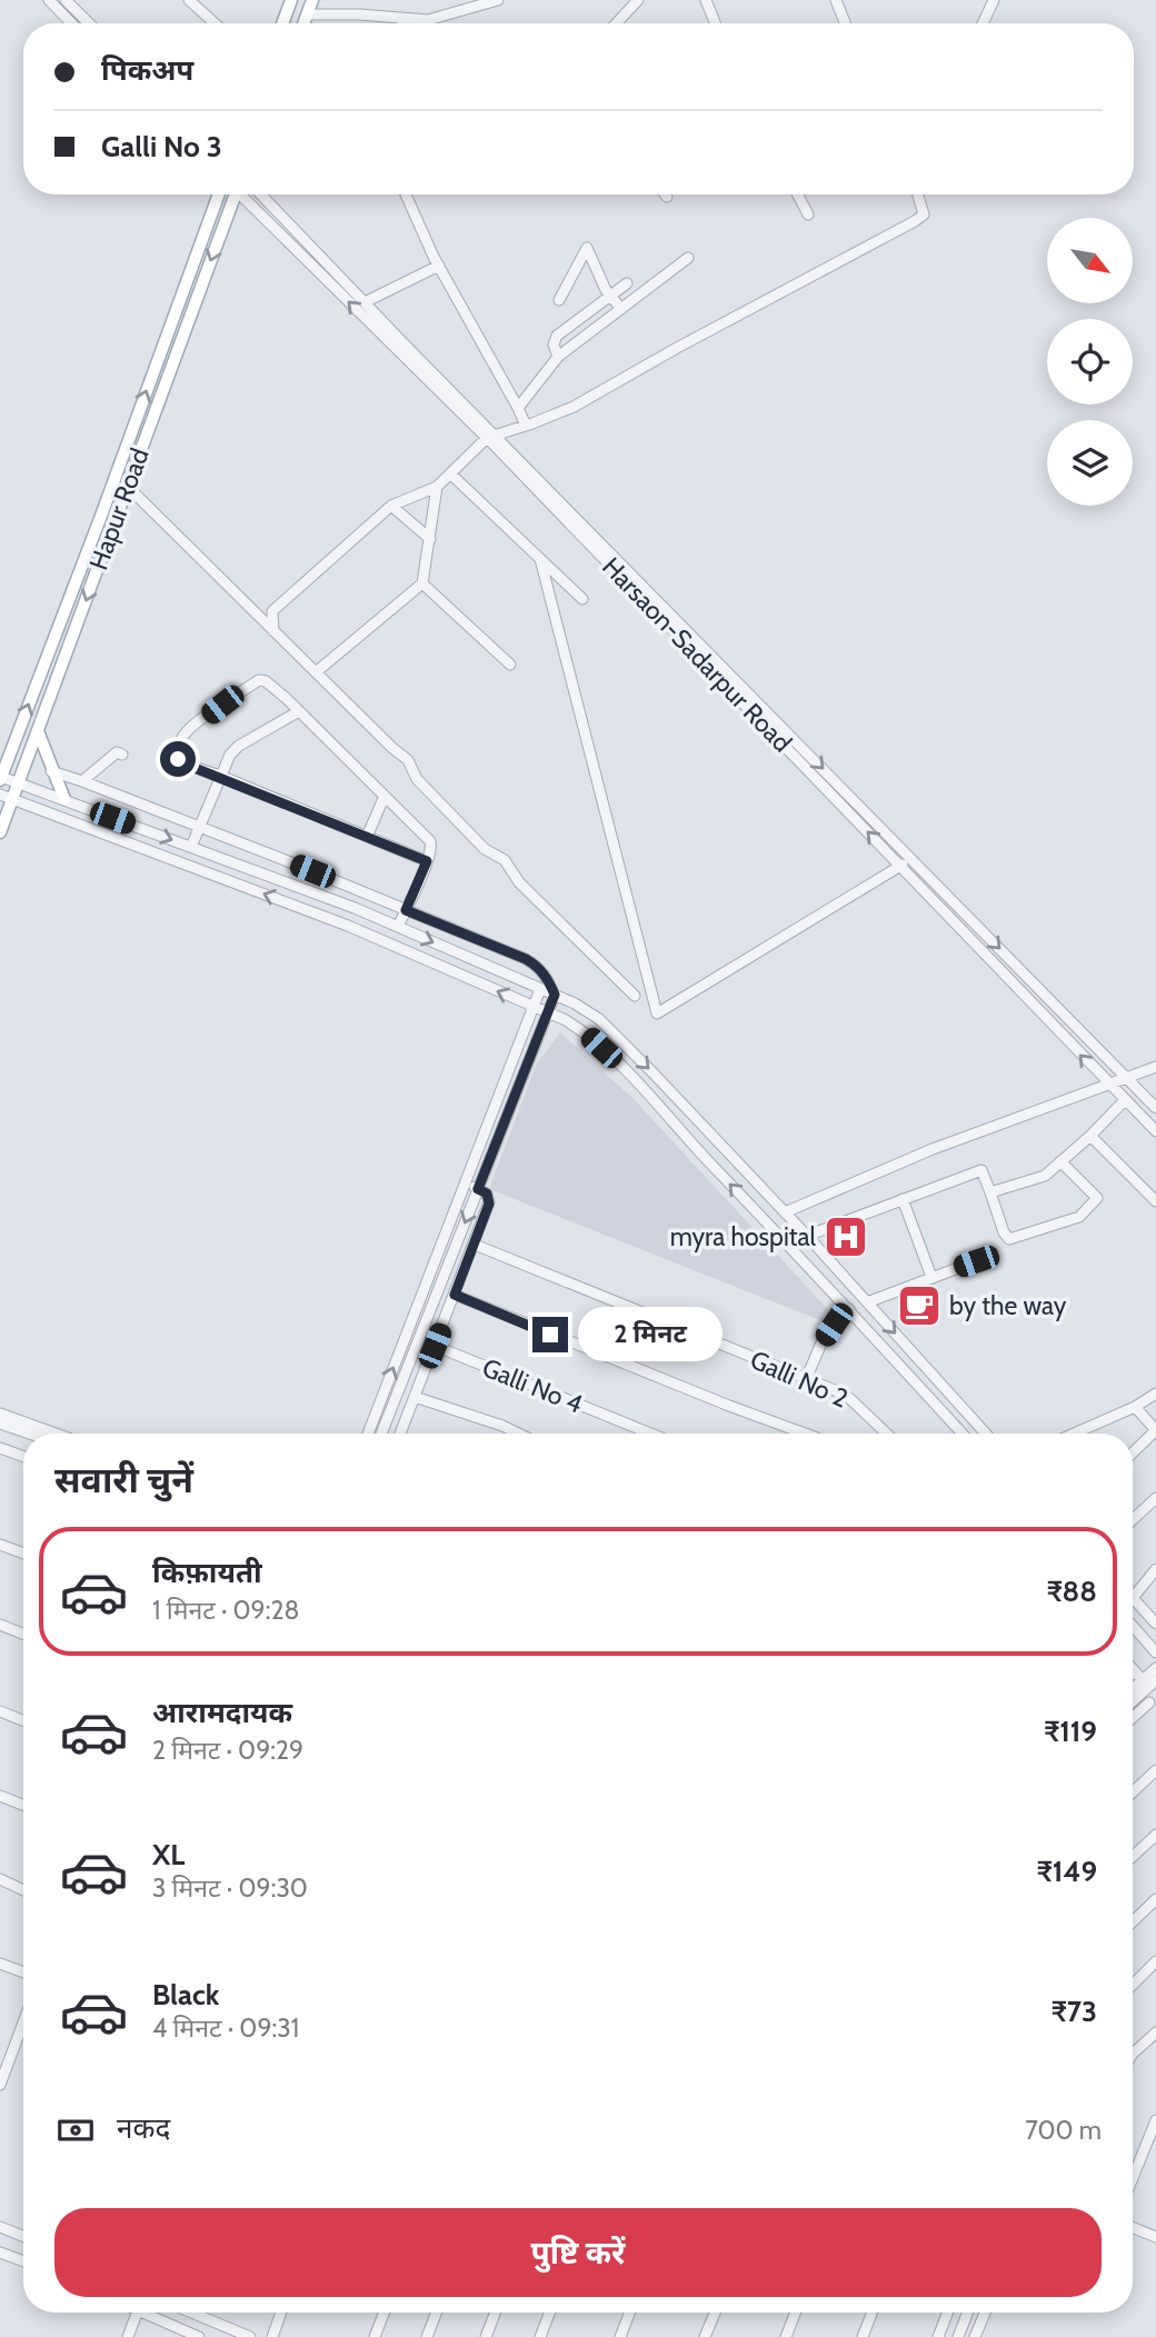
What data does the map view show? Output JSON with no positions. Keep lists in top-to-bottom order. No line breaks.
{"streets":{"main road":["Hapur Road"],"street":["Harsaon-Sadarpur Road","Galli No 2","Galli No 4"]},"places":{"hospital":["myra hospital"],"cafe":["by the way"]},"north":"bottom right","page":{"banner":["पिकअप","Galli No 3"],"bubble":"2 मिनट","heading":"सवारी चुनें","list":[{"name":"किफ़ायती","note":"1 मिनट · 09:28","value":"₹88"},{"name":"आरामदायक","note":"2 मिनट · 09:29","value":"₹119"},{"name":"XL","note":"3 मिनट · 09:30","value":"₹149"},{"name":"Black","note":"4 मिनट · 09:31","value":"₹73"}],"pay":["नकद","700 m"],"buttons":"पुष्टि करें"}}
